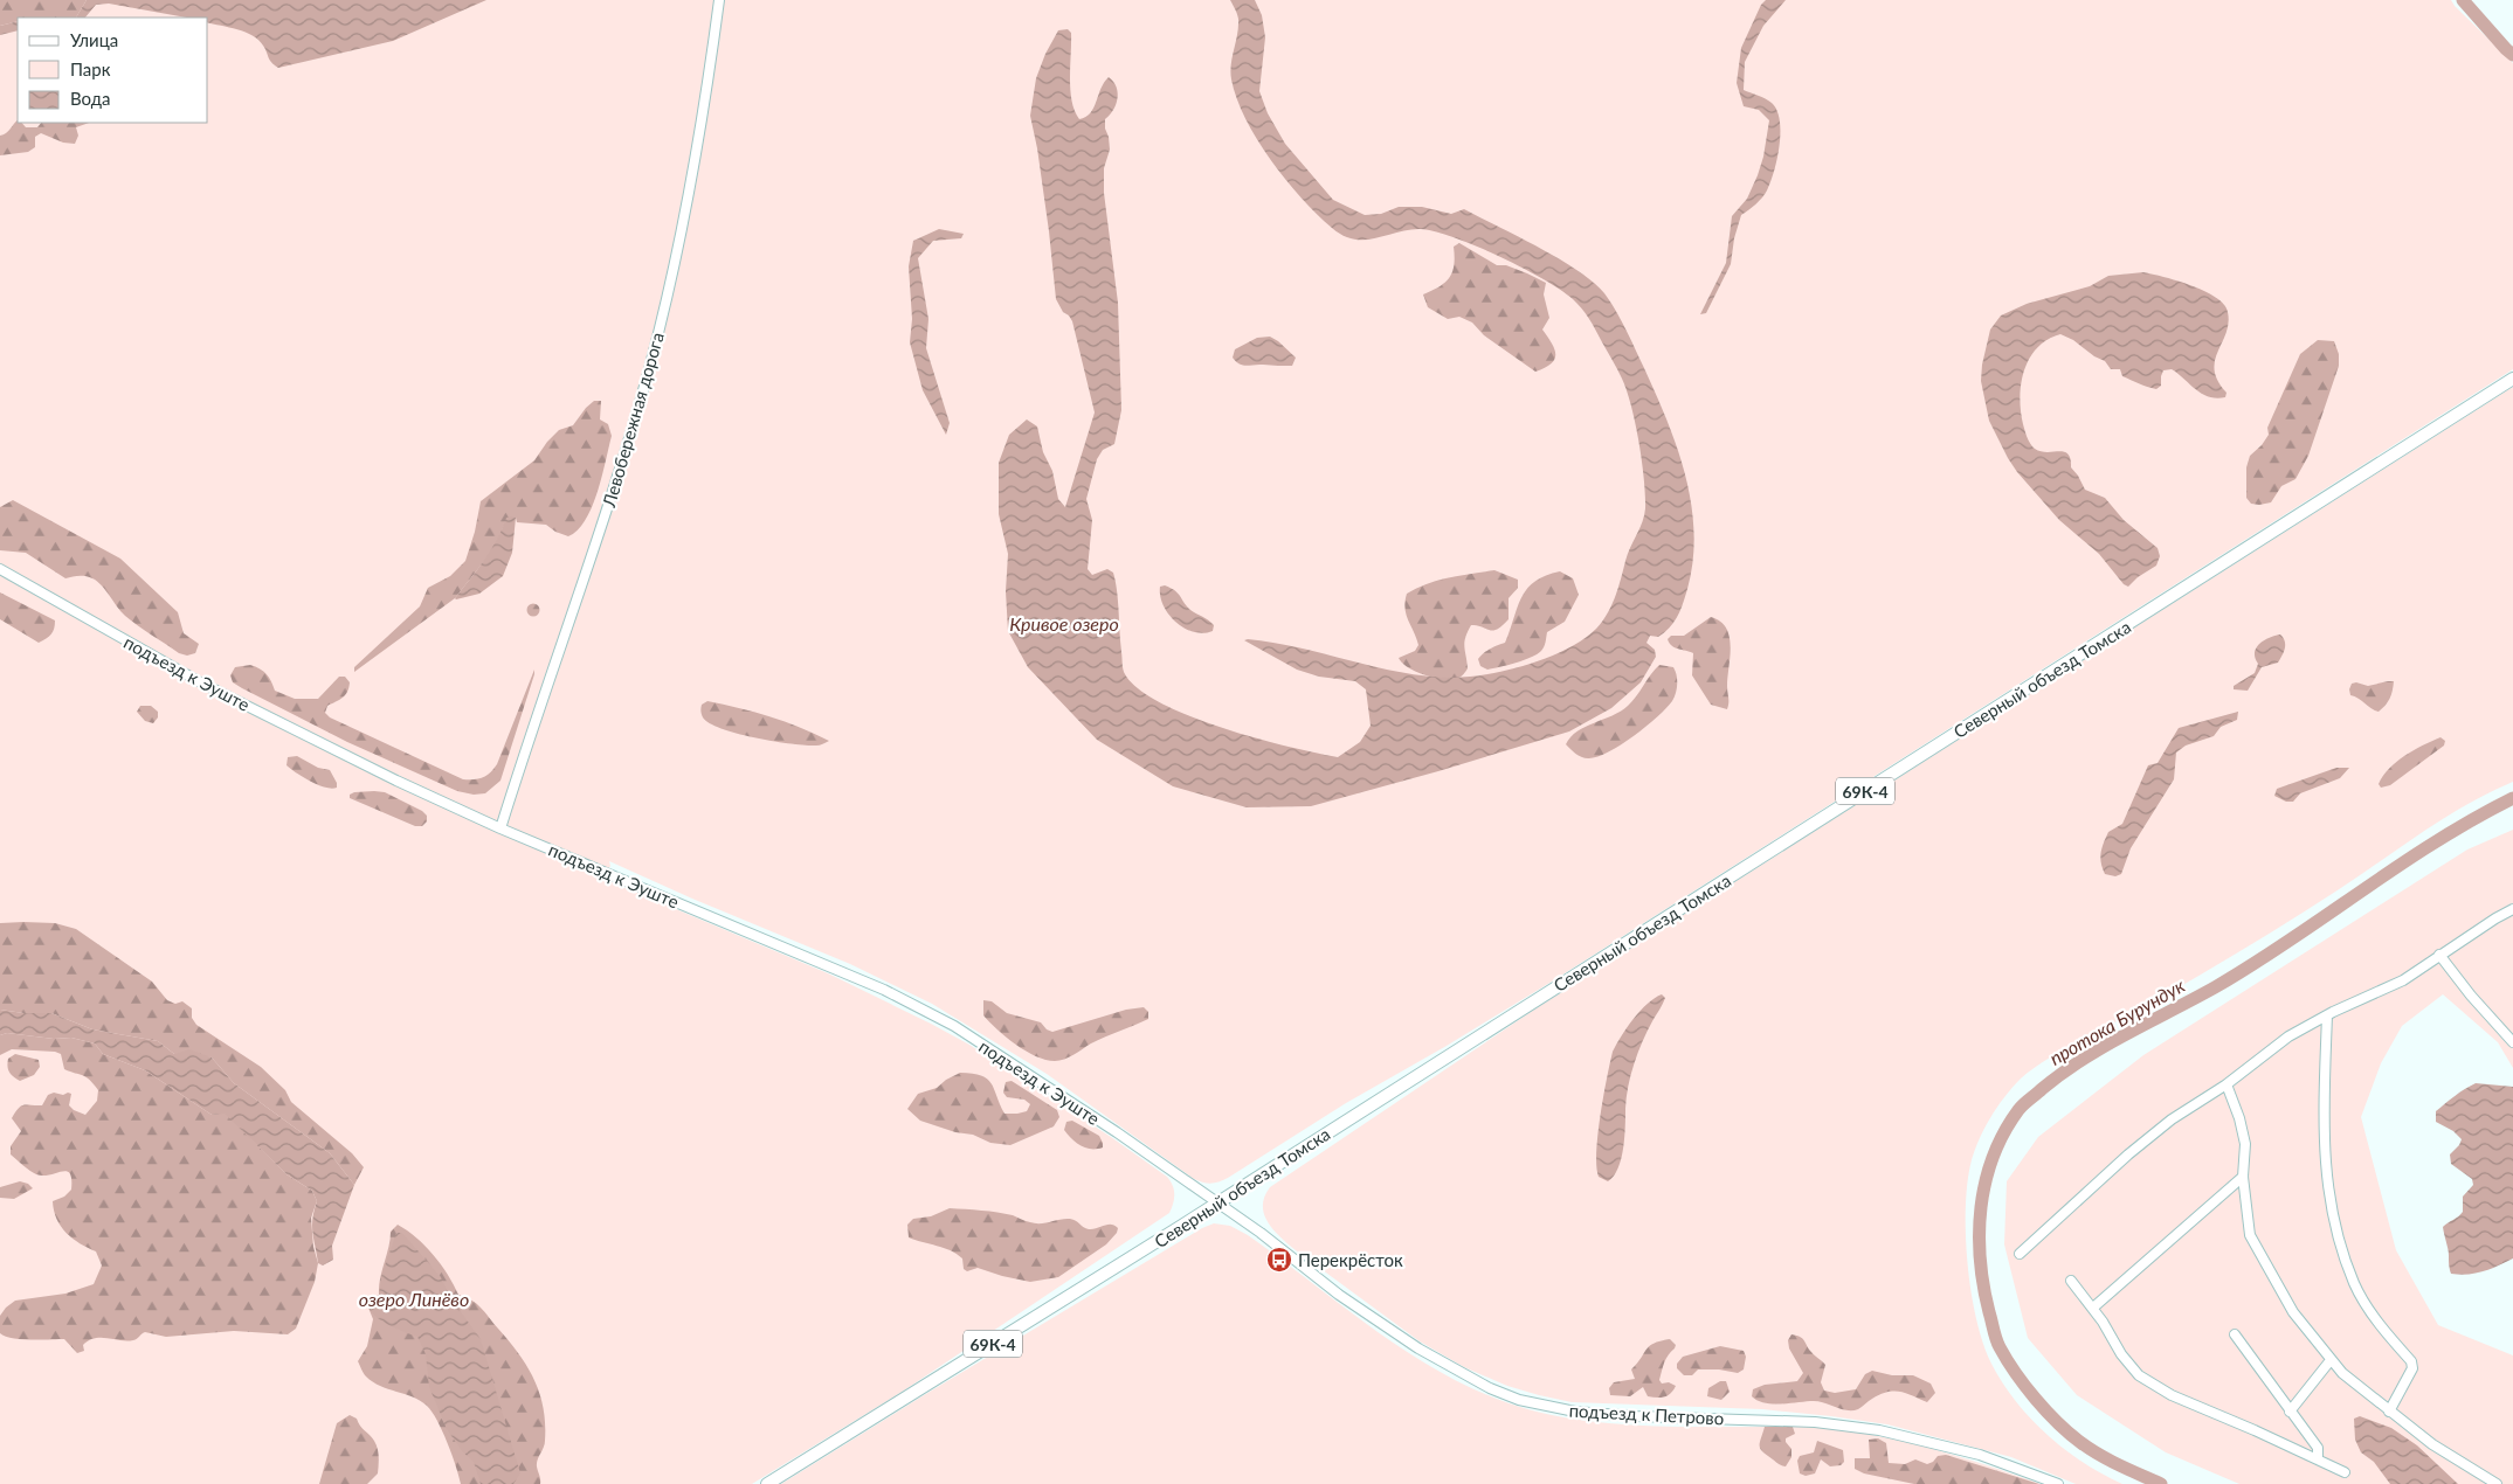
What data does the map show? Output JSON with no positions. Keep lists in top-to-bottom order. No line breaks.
{"streets":{"main road":["Северный объезд Томска","69К-4"],"street":["Левобережная дорога","подъезд к Эуште","подъезд к Петрово"]},"crossings":[["Левобережная дорога","подъезд к Эуште"],["подъезд к Эуште","Северный объезд Томска"],["подъезд к Эуште","подъезд к Петрово"],["Северный объезд Томска","подъезд к Петрово"]],"water":["Кривое озеро","протока Бурундук","озеро Линёво"],"places":{"bus stop":["Перекрёсток"]},"legend":["Улица","Парк","Вода"]}
